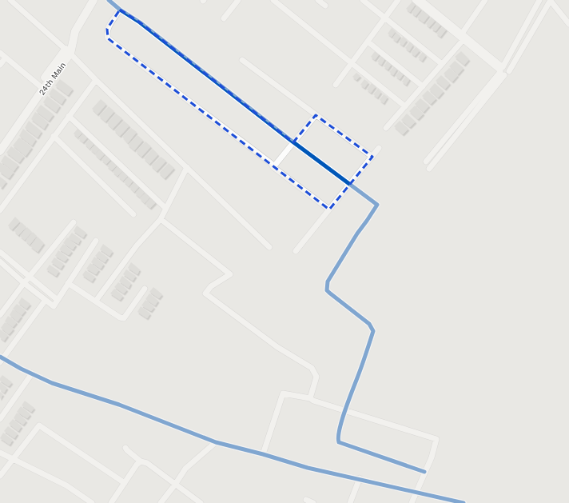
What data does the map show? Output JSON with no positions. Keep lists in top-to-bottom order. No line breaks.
{"streets":{"street":["24th Main"]}}
